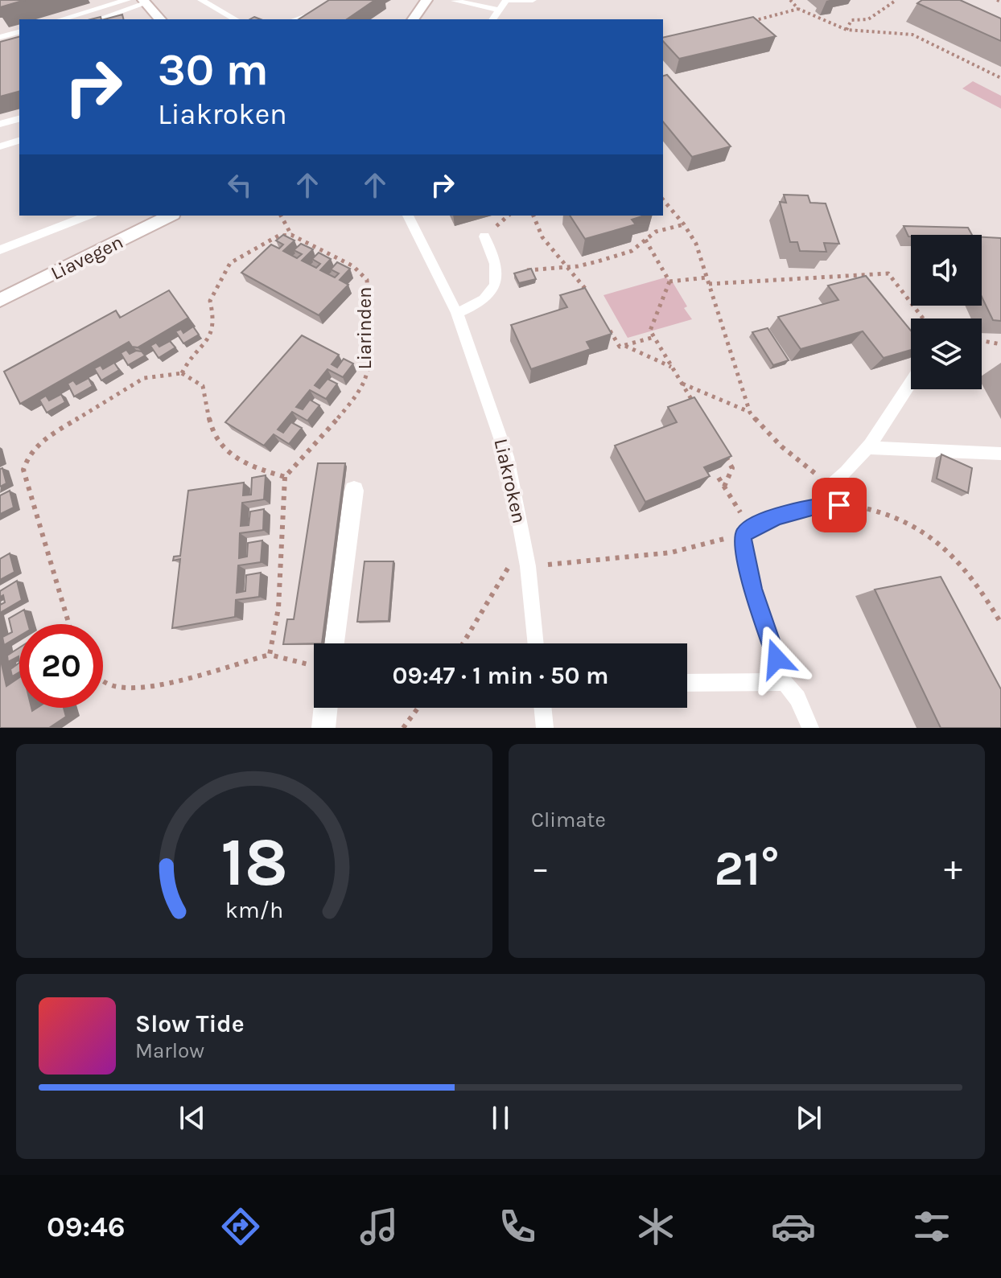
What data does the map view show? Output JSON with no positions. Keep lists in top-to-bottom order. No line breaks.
{"streets":{"main road":["Liavegen"],"lane":["Liakroken"],"path":["Liarinden"]},"page":{"turn":["30 m","Liakroken"],"limit":"20","trip":"09:47 · 1 min · 50 m","tile":"Climate","heat":["−","21°","+"],"song":["Slow Tide","Marlow"],"tabs":"09:46","gauge":["18","km/h"]}}
